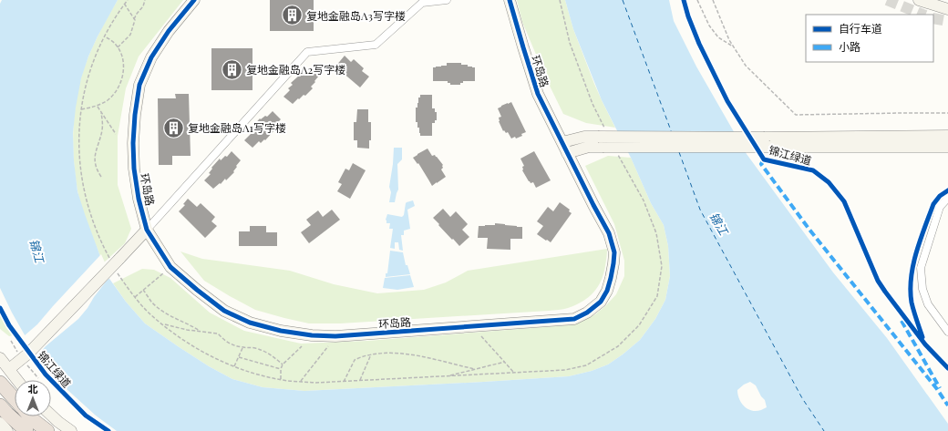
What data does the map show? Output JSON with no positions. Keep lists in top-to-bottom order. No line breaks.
{"streets":{"street":["环岛路"],"cycle path":["锦江绿道"]},"water":["锦江"],"places":{"building":["复地金融岛A3写字楼","复地金融岛A2写字楼","复地金融岛A1写字楼"]},"legend":["自行车道","小路"],"north":"top"}
